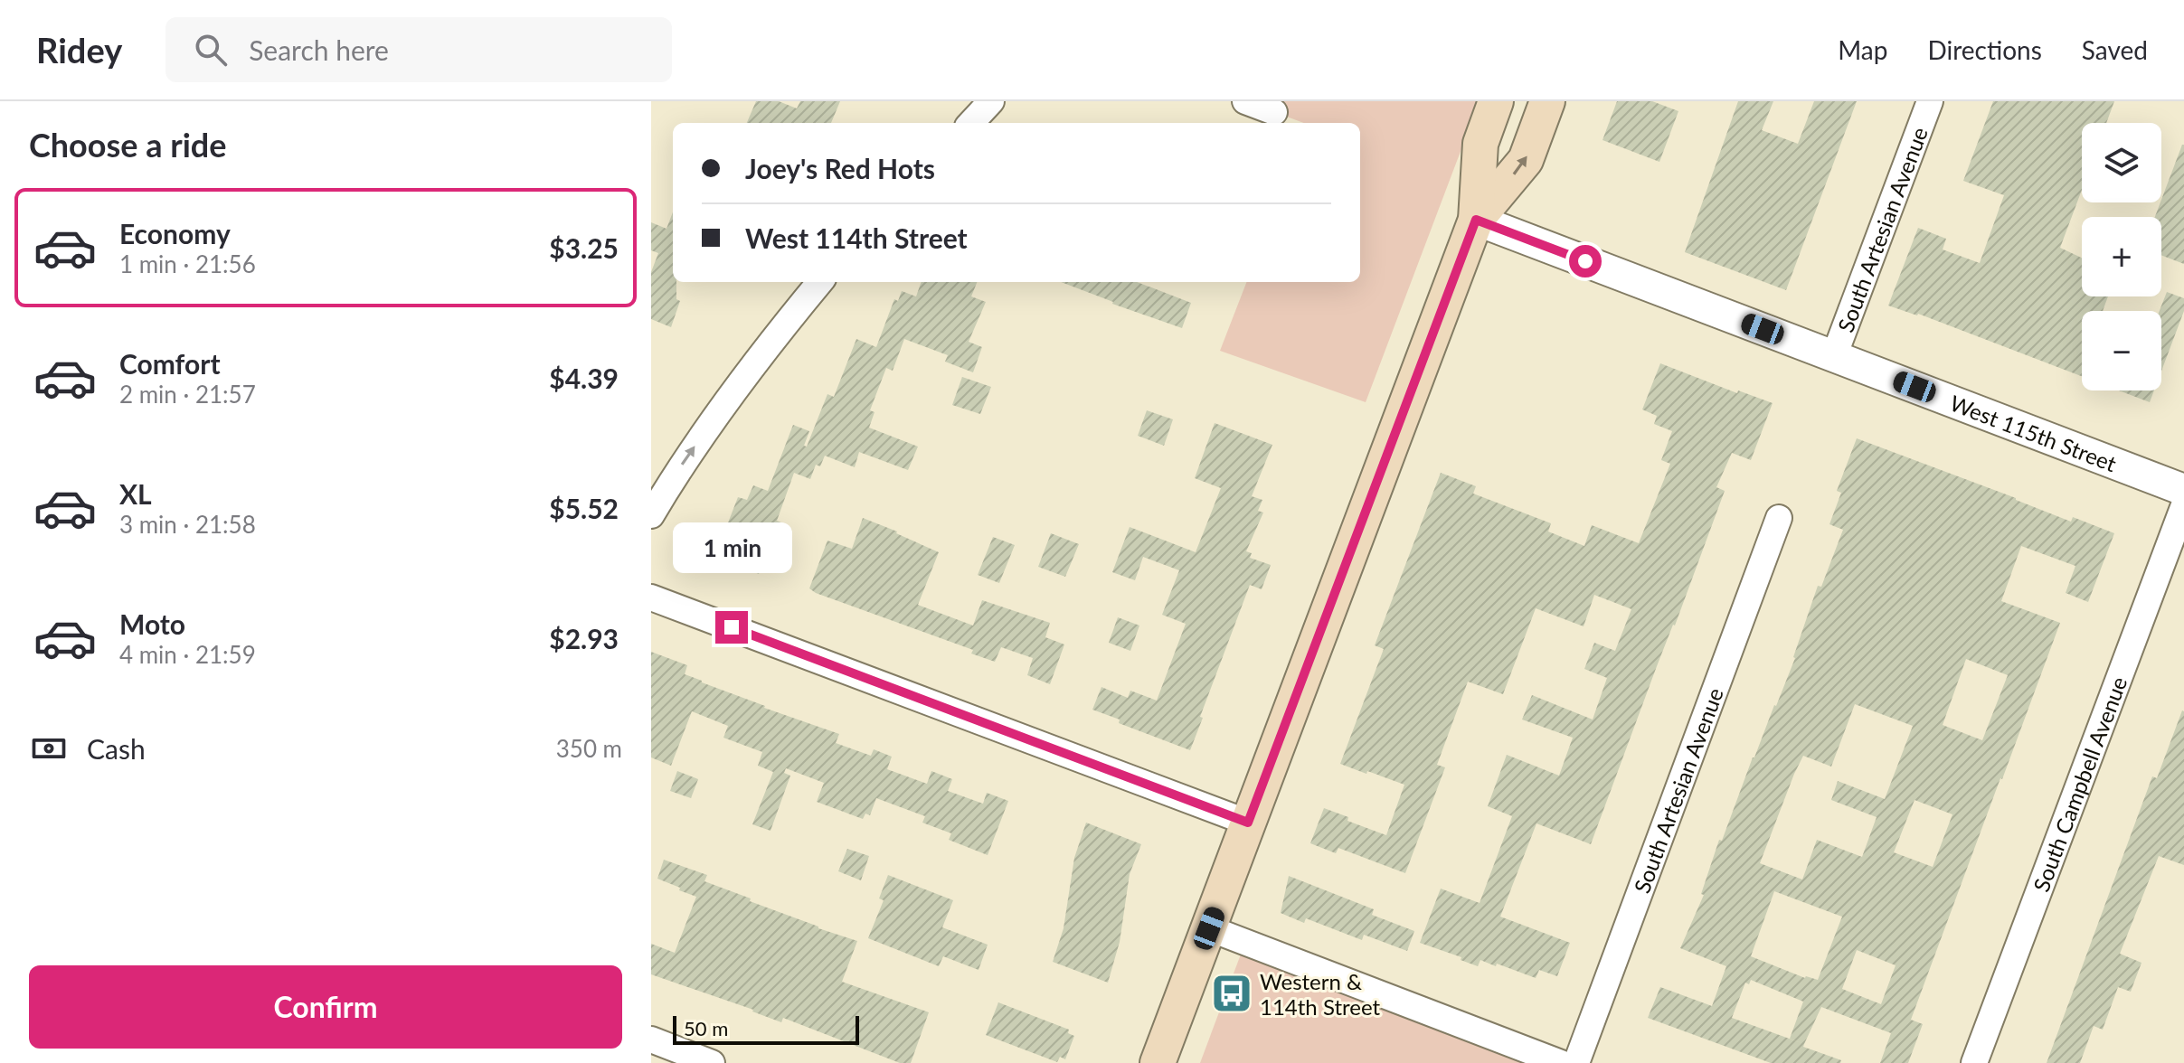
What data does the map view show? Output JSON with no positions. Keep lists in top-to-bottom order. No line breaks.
{"streets":{"street":["South Artesian Avenue","West 115th Street","South Campbell Avenue"]},"crossings":[["South Artesian Avenue","West 115th Street"]],"places":{"bus stop":["Western & 114th Street"]},"scale_bar":"50 m","page":{"header":"Ridey","search":"Search here","nav":["Map","Directions","Saved"],"heading":"Choose a ride","map_buttons":["+","−"],"banner":["Joey's Red Hots","West 114th Street"],"list":[{"name":"Economy","note":"1 min · 21:56","value":"$3.25"},{"name":"Comfort","note":"2 min · 21:57","value":"$4.39"},{"name":"XL","note":"3 min · 21:58","value":"$5.52"},{"name":"Moto","note":"4 min · 21:59","value":"$2.93"}],"bubble":"1 min","pay":["Cash","350 m"],"buttons":"Confirm","scale":"50 m"}}
